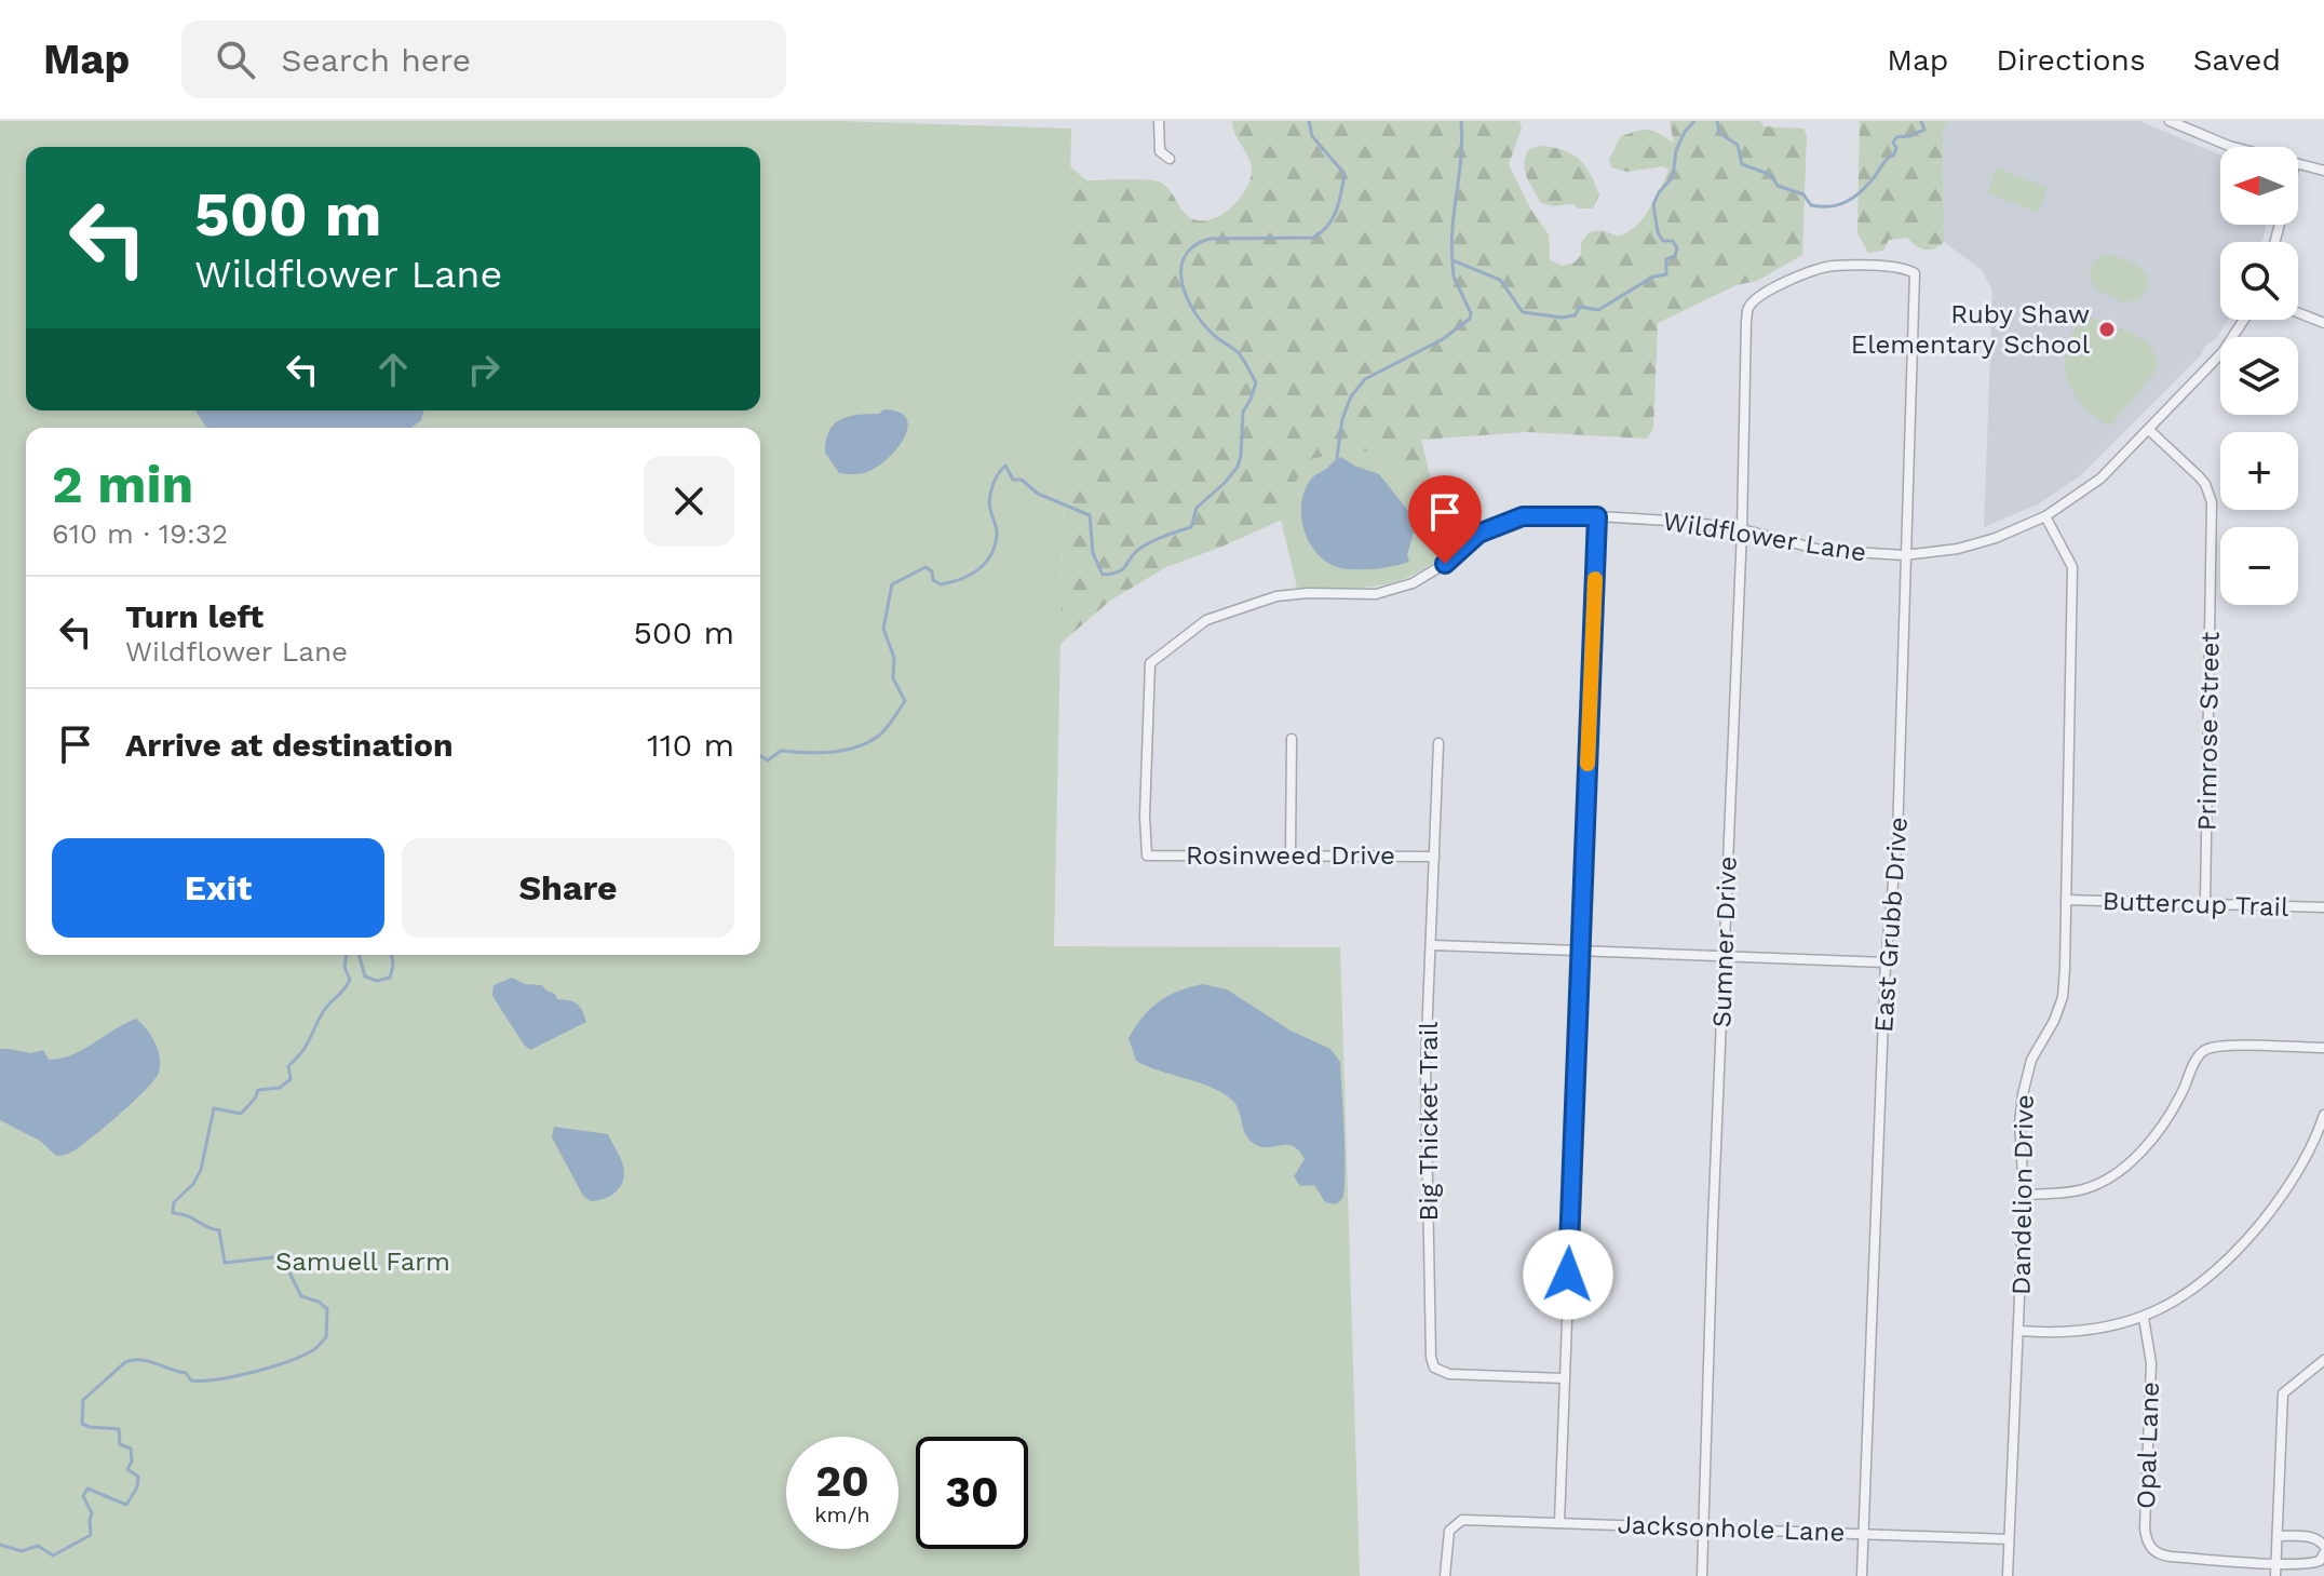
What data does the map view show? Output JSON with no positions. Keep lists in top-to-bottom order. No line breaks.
{"streets":{"street":["Wildflower Lane","Primrose Street","Rosinweed Drive","Buttercup Trail","East Grubb Drive","Sumner Drive","Big Thicket Trail","Dandelion Drive","Opal Lane","Jacksonhole Lane"]},"crossings":[["Wildflower Lane","Primrose Street"],["Wildflower Lane","Rosinweed Drive"],["Wildflower Lane","East Grubb Drive"],["Wildflower Lane","Sumner Drive"],["Wildflower Lane","Dandelion Drive"],["Primrose Street","Buttercup Trail"],["Rosinweed Drive","Big Thicket Trail"],["Buttercup Trail","Dandelion Drive"],["East Grubb Drive","Sumner Drive"],["East Grubb Drive","Jacksonhole Lane"],["Sumner Drive","Jacksonhole Lane"],["Dandelion Drive","Jacksonhole Lane"]],"parks":["Samuell Farm"],"places":["Ruby Shaw Elementary School"],"north":"left","page":{"header":"Map","search":"Search here","nav":["Map","Directions","Saved"],"map_buttons":["+","−"],"turn":["500 m","Wildflower Lane"],"heading":["2 min","610 m · 19:32"],"list":[{"name":"Turn left","note":"Wildflower Lane","value":"500 m"},{"name":"Arrive at destination","value":"110 m"}],"buttons":["Exit","Share"],"speed":"20 km/h","limit":"30"}}
